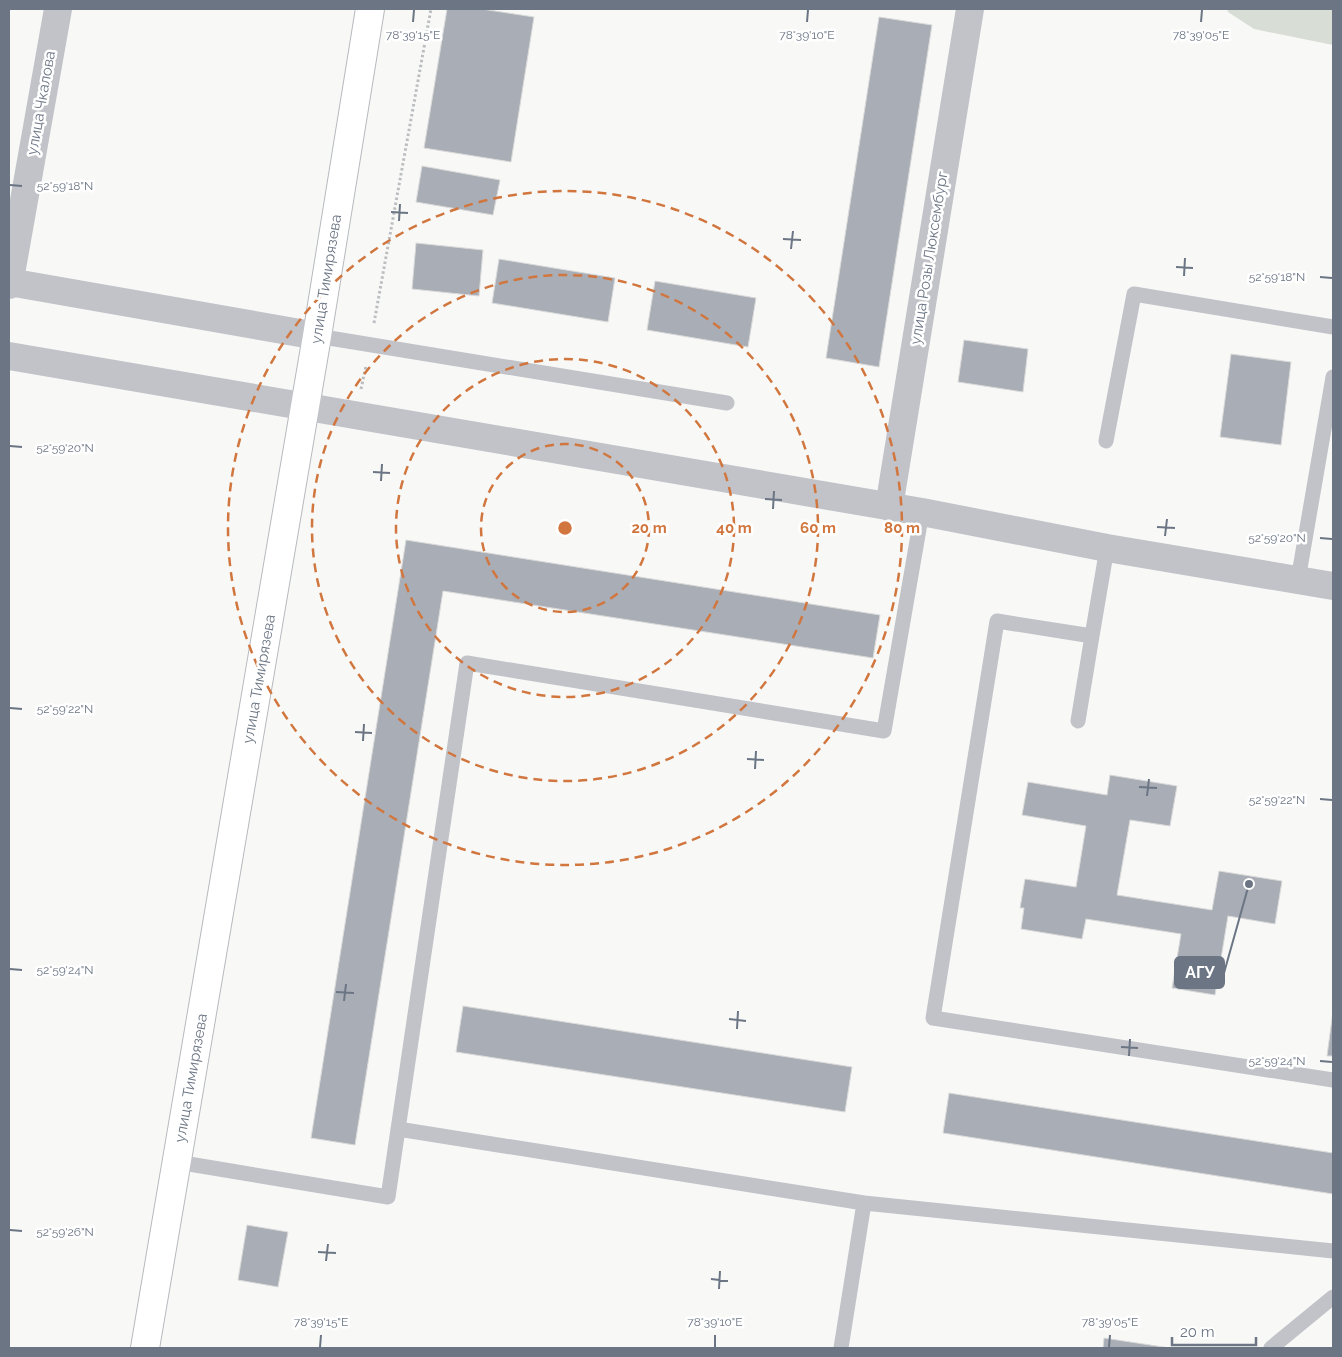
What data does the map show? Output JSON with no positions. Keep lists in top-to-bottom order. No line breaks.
{"streets":{"street":["улица Чкалова","улица Розы Люксембург","улица Тимирязева"]},"places":["АГУ"],"scale_bar":"20 m","coordinates":["78°39'15\"E","78°39'10\"E","78°39'05\"E","52°59'18\"N","52°59'20\"N","52°59'22\"N","52°59'24\"N","52°59'26\"N"],"rings":["20 m","40 m","60 m","80 m"]}
